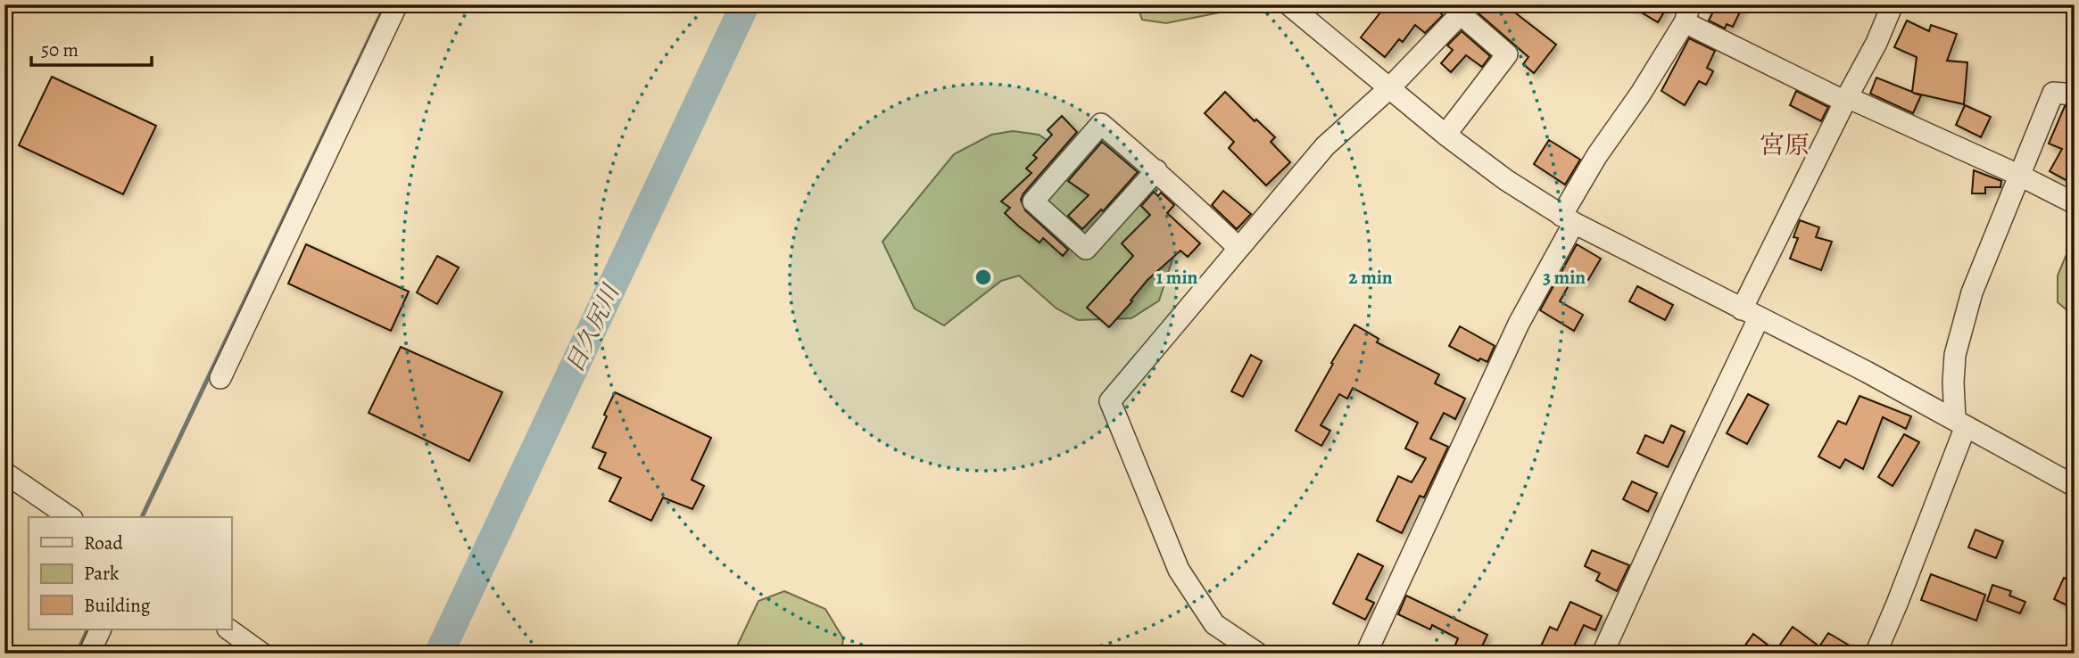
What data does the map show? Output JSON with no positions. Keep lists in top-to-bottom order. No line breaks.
{"districts":["宮原"],"water":["目久尻川"],"legend":["Road","Park","Building"],"scale_bar":"50 m","rings":["1 min","2 min","3 min"]}
